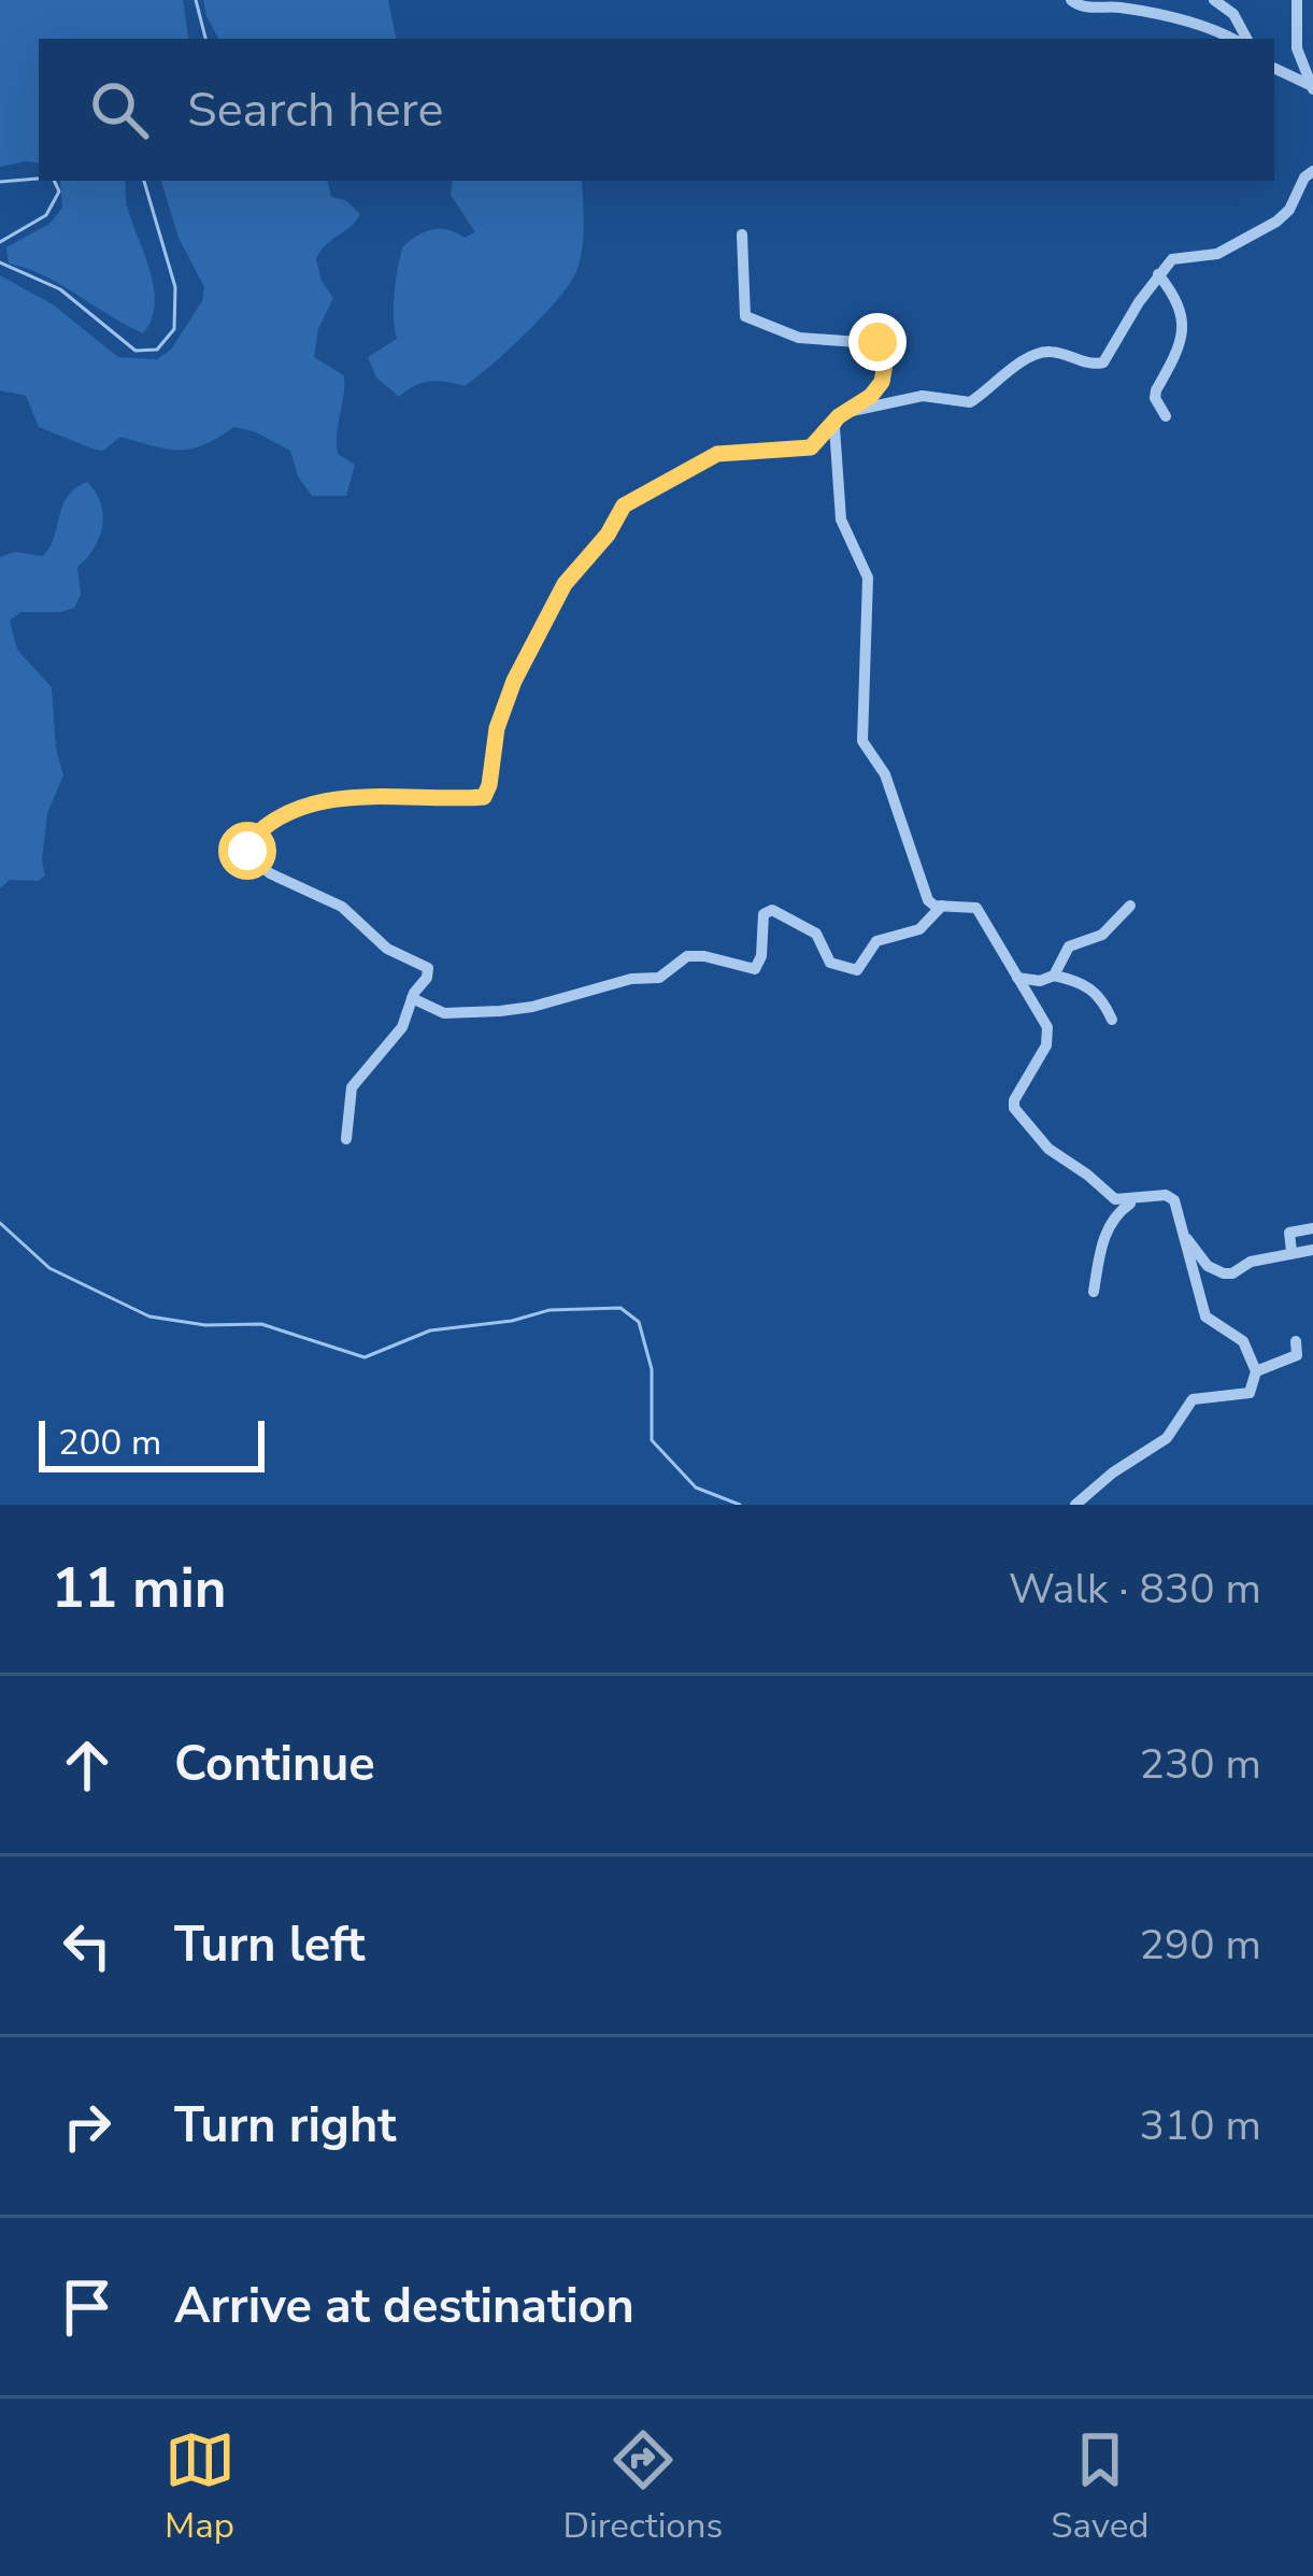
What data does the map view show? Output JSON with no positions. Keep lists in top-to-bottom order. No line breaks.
{"scale_bar":"200 m","page":{"search":"Search here","scale":"200 m","heading":["11 min","Walk · 830 m"],"list":[["Continue","230 m"],["Turn left","290 m"],["Turn right","310 m"],"Arrive at destination"],"nav":["Map","Directions","Saved"]}}
